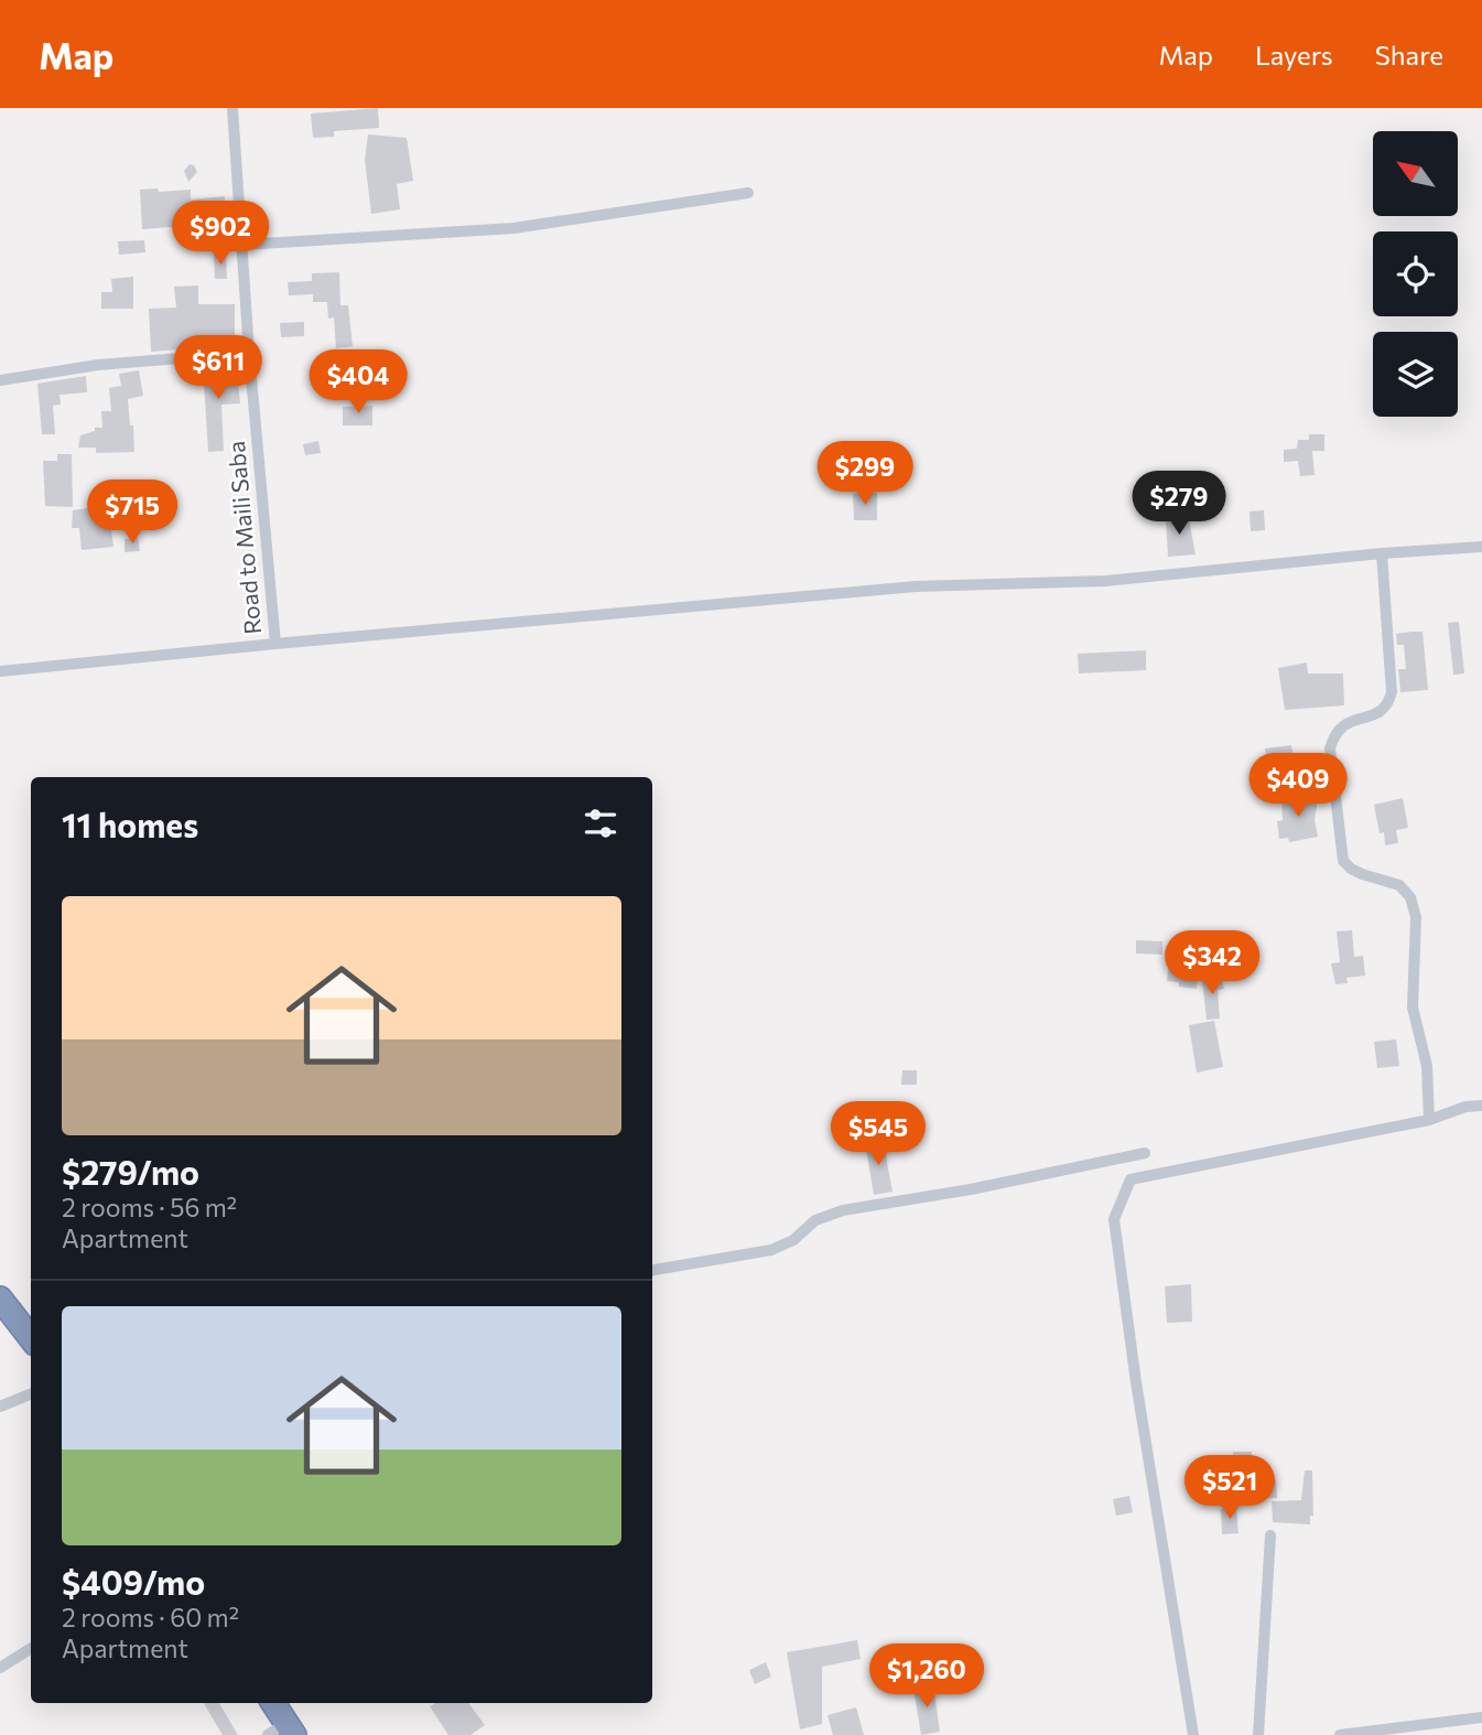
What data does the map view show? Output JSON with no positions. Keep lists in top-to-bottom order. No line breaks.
{"streets":{"street":["Road to Maili Saba"]},"north":"top left","page":{"header":"Map","nav":["Map","Layers","Share"],"price":["$902","$611","$404","$299","$279","$715","$409","$342","$545","$521","$1,260"],"heading":"11 homes","list":[{"name":"$279/mo","note":"2 rooms · 56 m² · Apartment"},{"name":"$409/mo","note":"2 rooms · 60 m² · Apartment"}]}}
